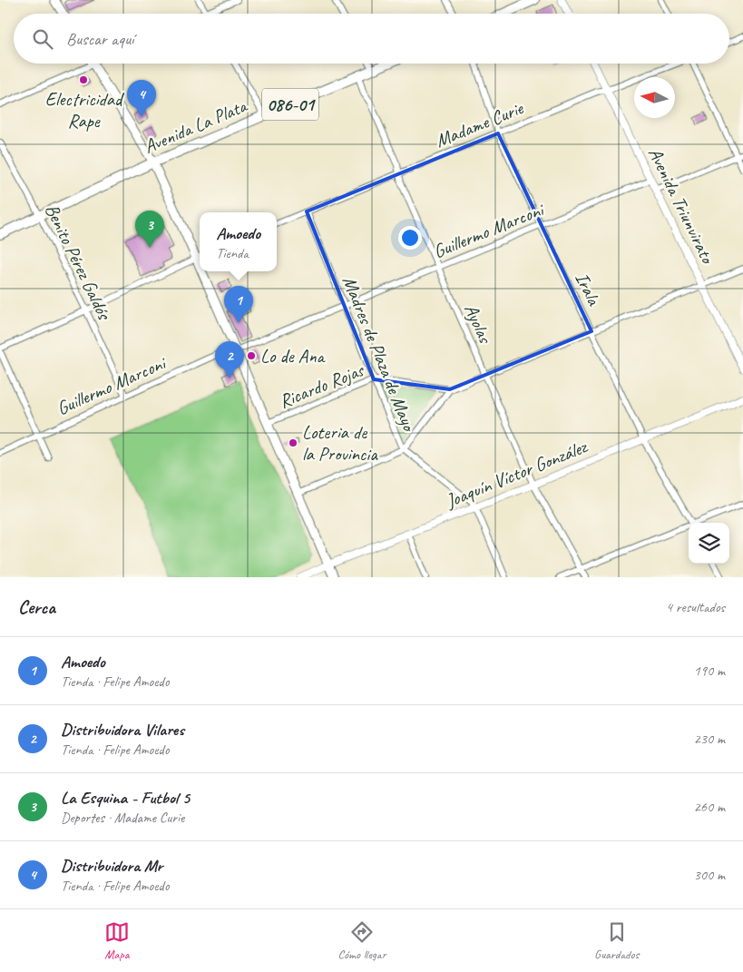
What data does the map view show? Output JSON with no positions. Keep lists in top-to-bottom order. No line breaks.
{"streets":{"main road":["086-01","Avenida La Plata"],"street":["Madame Curie","Avenida Triunvirato","Guillermo Marconi","Benito Pérez Galdós","Irala","Ayolas","Madres de Plaza de Mayo","Ricardo Rojas","Joaquín Víctor González"]},"crossings":[["Madame Curie","Avenida Triunvirato"],["Madame Curie","Irala"],["Madame Curie","Ayolas"],["Madame Curie","Madres de Plaza de Mayo"],["Avenida La Plata","Benito Pérez Galdós"],["Avenida La Plata","Ayolas"],["Avenida Triunvirato","Guillermo Marconi"],["Guillermo Marconi","Benito Pérez Galdós"],["Guillermo Marconi","Irala"],["Guillermo Marconi","Ayolas"],["Guillermo Marconi","Madres de Plaza de Mayo"],["Irala","Joaquín Víctor González"],["Ayolas","Joaquín Víctor González"],["Madres de Plaza de Mayo","Ricardo Rojas"],["Madres de Plaza de Mayo","Joaquín Víctor González"]],"places":["Electricidad Rape","Lo de Ana","Loteria de la Provincia"],"north":"left","page":{"search":"Buscar aquí","pins":["4","3","1","2"],"popup":["Amoedo","Tienda"],"heading":["Cerca","4 resultados"],"list":[{"mark":"1","name":"Amoedo","note":"Tienda · Felipe Amoedo","value":"190 m"},{"mark":"2","name":"Distribuidora Vilares","note":"Tienda · Felipe Amoedo","value":"230 m"},{"mark":"3","name":"La Esquina - Futbol 5","note":"Deportes · Madame Curie","value":"260 m"},{"mark":"4","name":"Distribuidora Mr","note":"Tienda · Felipe Amoedo","value":"300 m"}],"nav":["Mapa","Cómo llegar","Guardados"]}}
